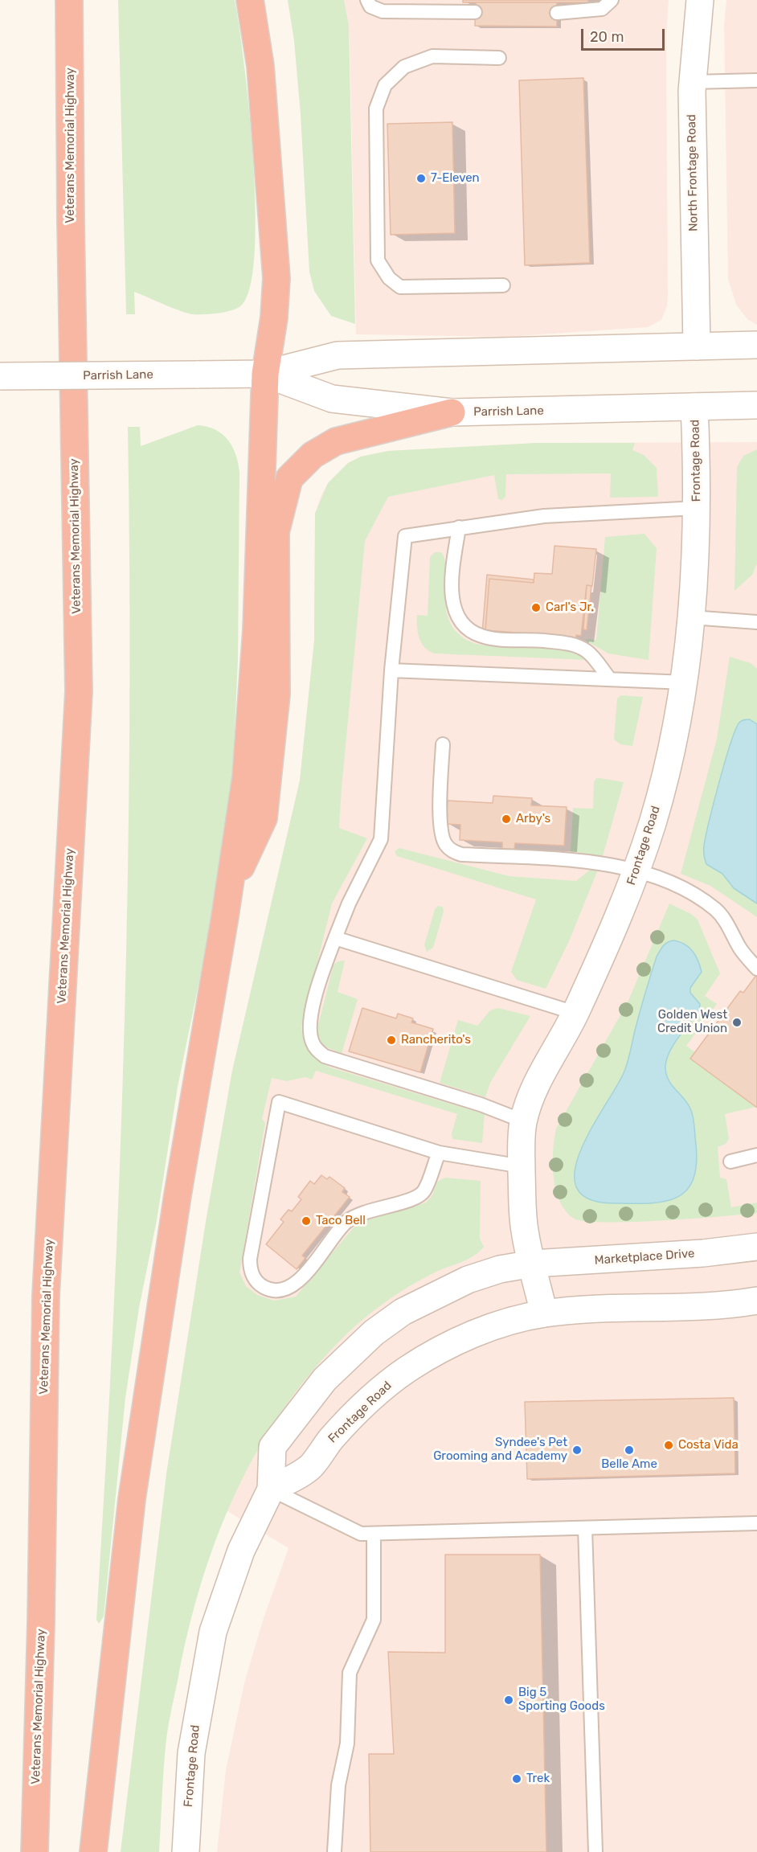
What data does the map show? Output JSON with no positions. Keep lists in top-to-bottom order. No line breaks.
{"streets":{"highway":["Veterans Memorial Highway"],"street":["North Frontage Road","Parrish Lane","Frontage Road","Marketplace Drive"]},"crossings":[["North Frontage Road","Parrish Lane"],["Parrish Lane","Frontage Road"],["Frontage Road","Marketplace Drive"]],"places":["7-Eleven","Carl's Jr.","Arby's","Golden West Credit Union","Rancherito's","Taco Bell","Costa Vida","Syndee's Pet Grooming and Academy","Belle Ame","Big 5 Sporting Goods","Trek"],"scale_bar":"20 m"}
